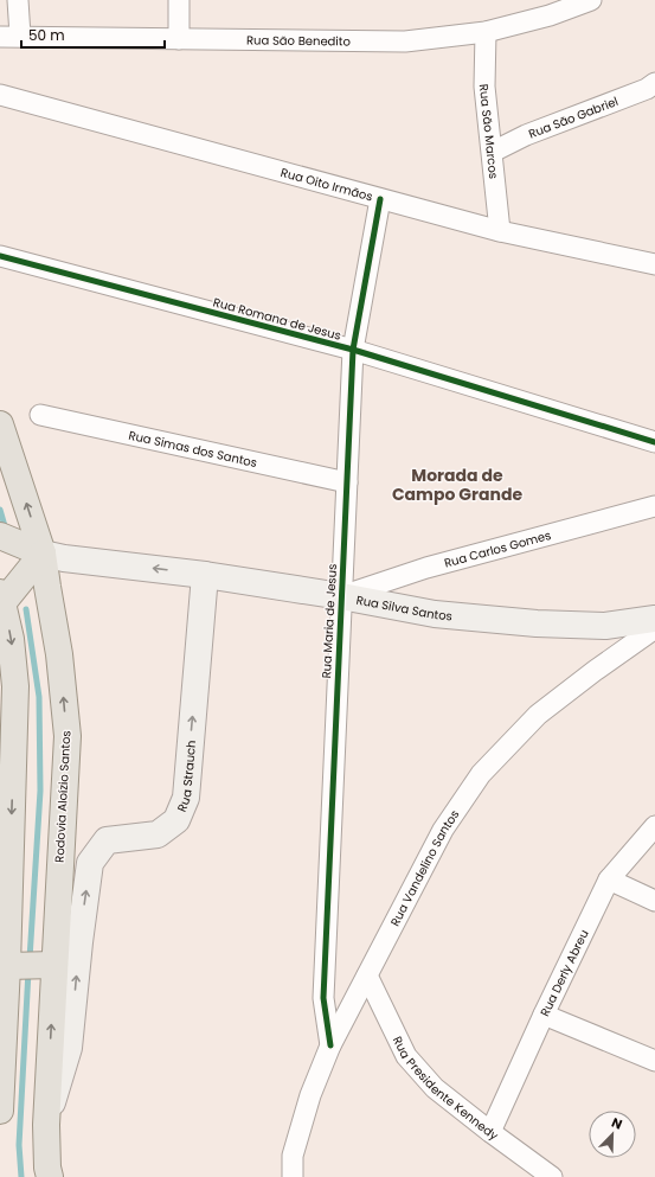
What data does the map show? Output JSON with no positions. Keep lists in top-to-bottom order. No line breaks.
{"streets":{"main road":["Rodovia Aloízio Santos"],"street":["Rua São Benedito","Rua São Gabriel","Rua São Marcos","Rua Oito Irmãos","Rua Romana de Jesus","Rua Simas dos Santos","Rua Carlos Gomes","Rua Silva Santos","Rua Maria de Jesus","Rua Strauch","Rua Vandelino Santos","Rua Derly Abreu","Rua Presidente Kennedy"]},"crossings":[["Rua São Benedito","Rua São Marcos"],["Rua São Gabriel","Rua São Marcos"],["Rua São Marcos","Rua Oito Irmãos"],["Rua Oito Irmãos","Rua Maria de Jesus"],["Rua Romana de Jesus","Rua Maria de Jesus"],["Rua Simas dos Santos","Rua Maria de Jesus"],["Rua Carlos Gomes","Rua Silva Santos"],["Rua Carlos Gomes","Rua Maria de Jesus"],["Rua Silva Santos","Rua Maria de Jesus"],["Rua Silva Santos","Rua Strauch"],["Rua Silva Santos","Rodovia Aloízio Santos"],["Rua Maria de Jesus","Rua Vandelino Santos"],["Rua Strauch","Rodovia Aloízio Santos"],["Rua Vandelino Santos","Rua Presidente Kennedy"],["Rua Derly Abreu","Rua Presidente Kennedy"]],"one_way":["Rua Strauch"],"districts":["Morada de Campo Grande"],"scale_bar":"50 m","north":"top right"}
